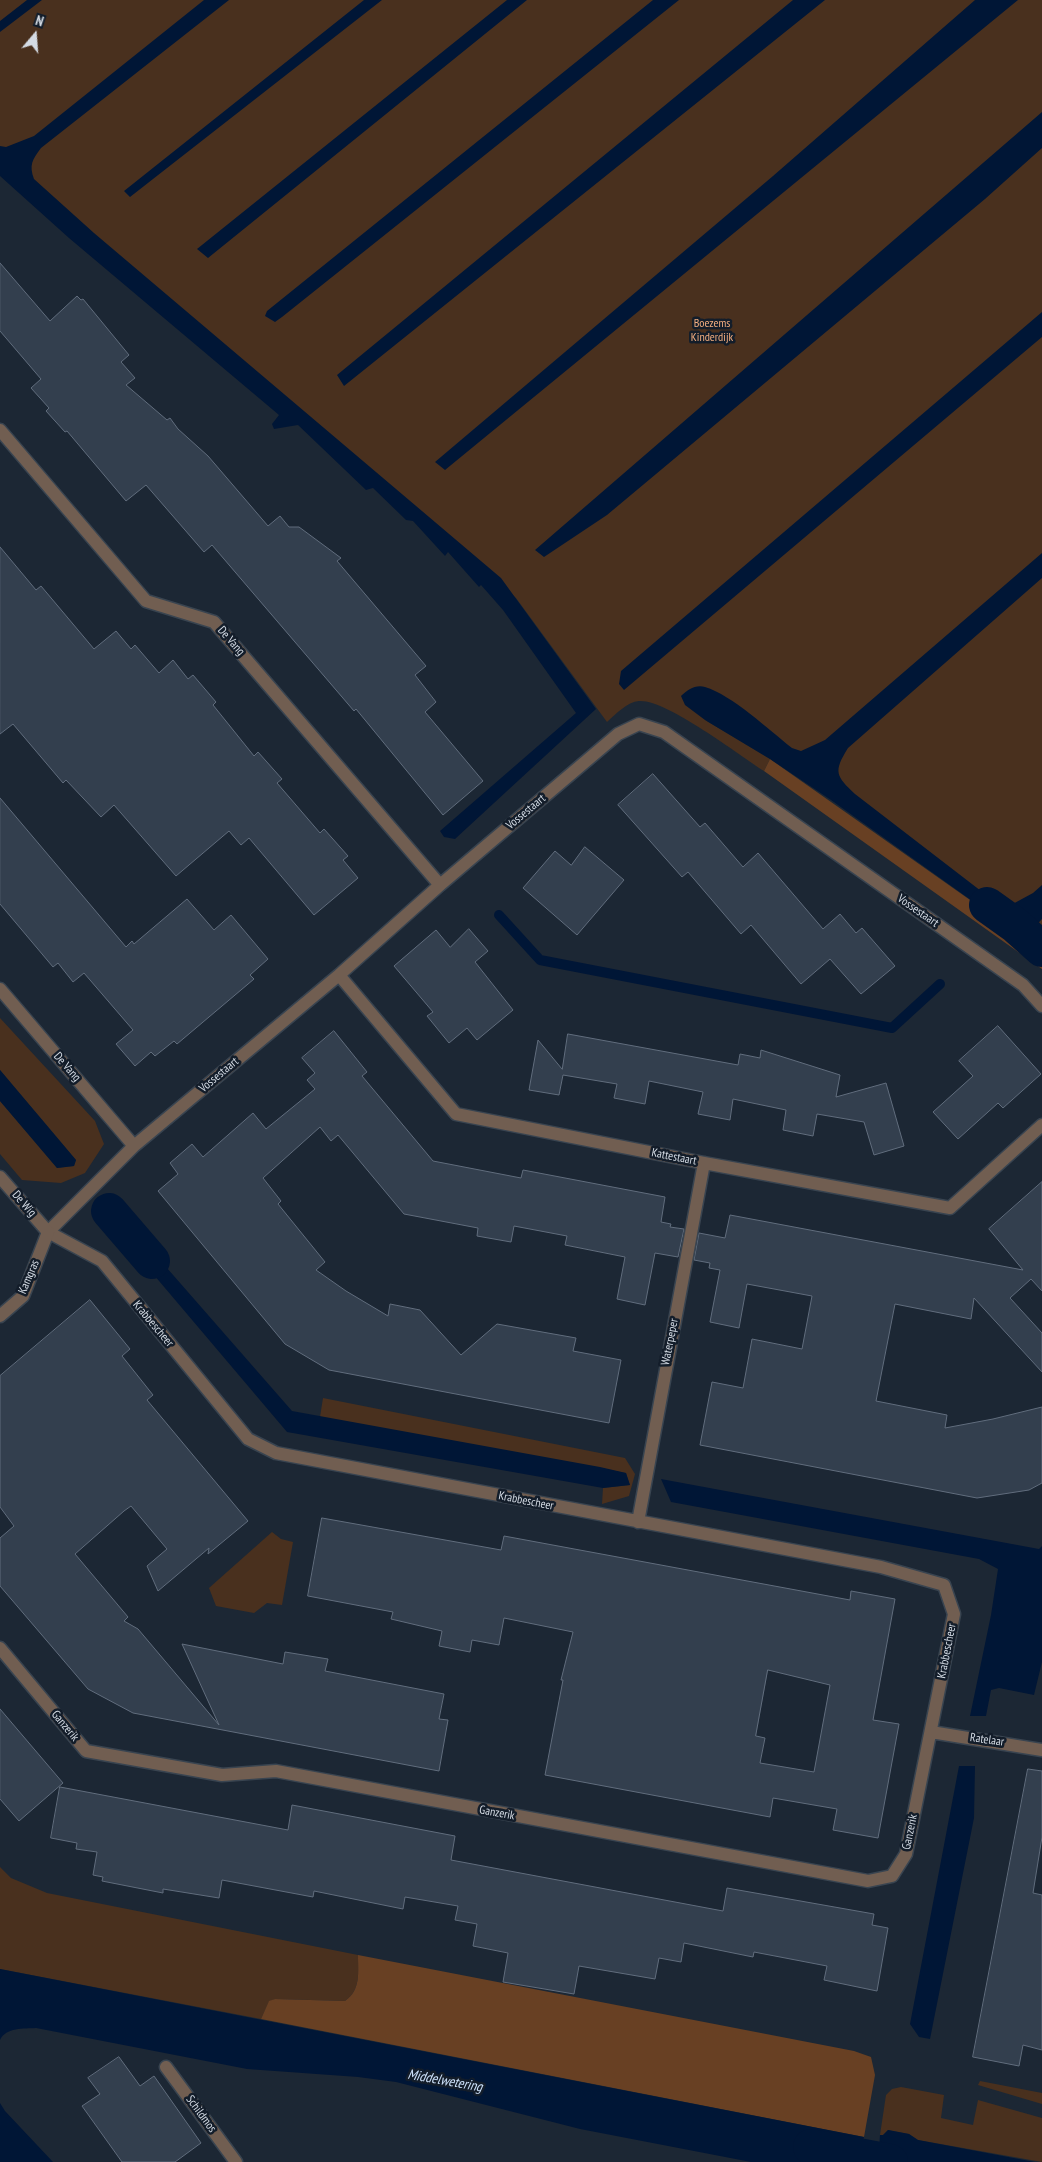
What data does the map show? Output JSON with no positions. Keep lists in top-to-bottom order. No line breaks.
{"streets":{"street":["De Vang","Vossestaart","Kattestaart","De Wig","Kamgras","Krabbescheer","Waterpeper","Ganzerik","Ratelaar","Schildmos"]},"crossings":[["De Vang","Vossestaart"],["Vossestaart","Kattestaart"],["Vossestaart","De Wig"],["Vossestaart","Kamgras"],["Vossestaart","Krabbescheer"],["Kattestaart","Waterpeper"],["De Wig","Kamgras"],["De Wig","Krabbescheer"],["Kamgras","Krabbescheer"],["Krabbescheer","Waterpeper"],["Krabbescheer","Ganzerik"],["Krabbescheer","Ratelaar"],["Ganzerik","Ratelaar"]],"water":["Middelwetering"],"parks":["Boezems Kinderdijk"],"north":"top"}
